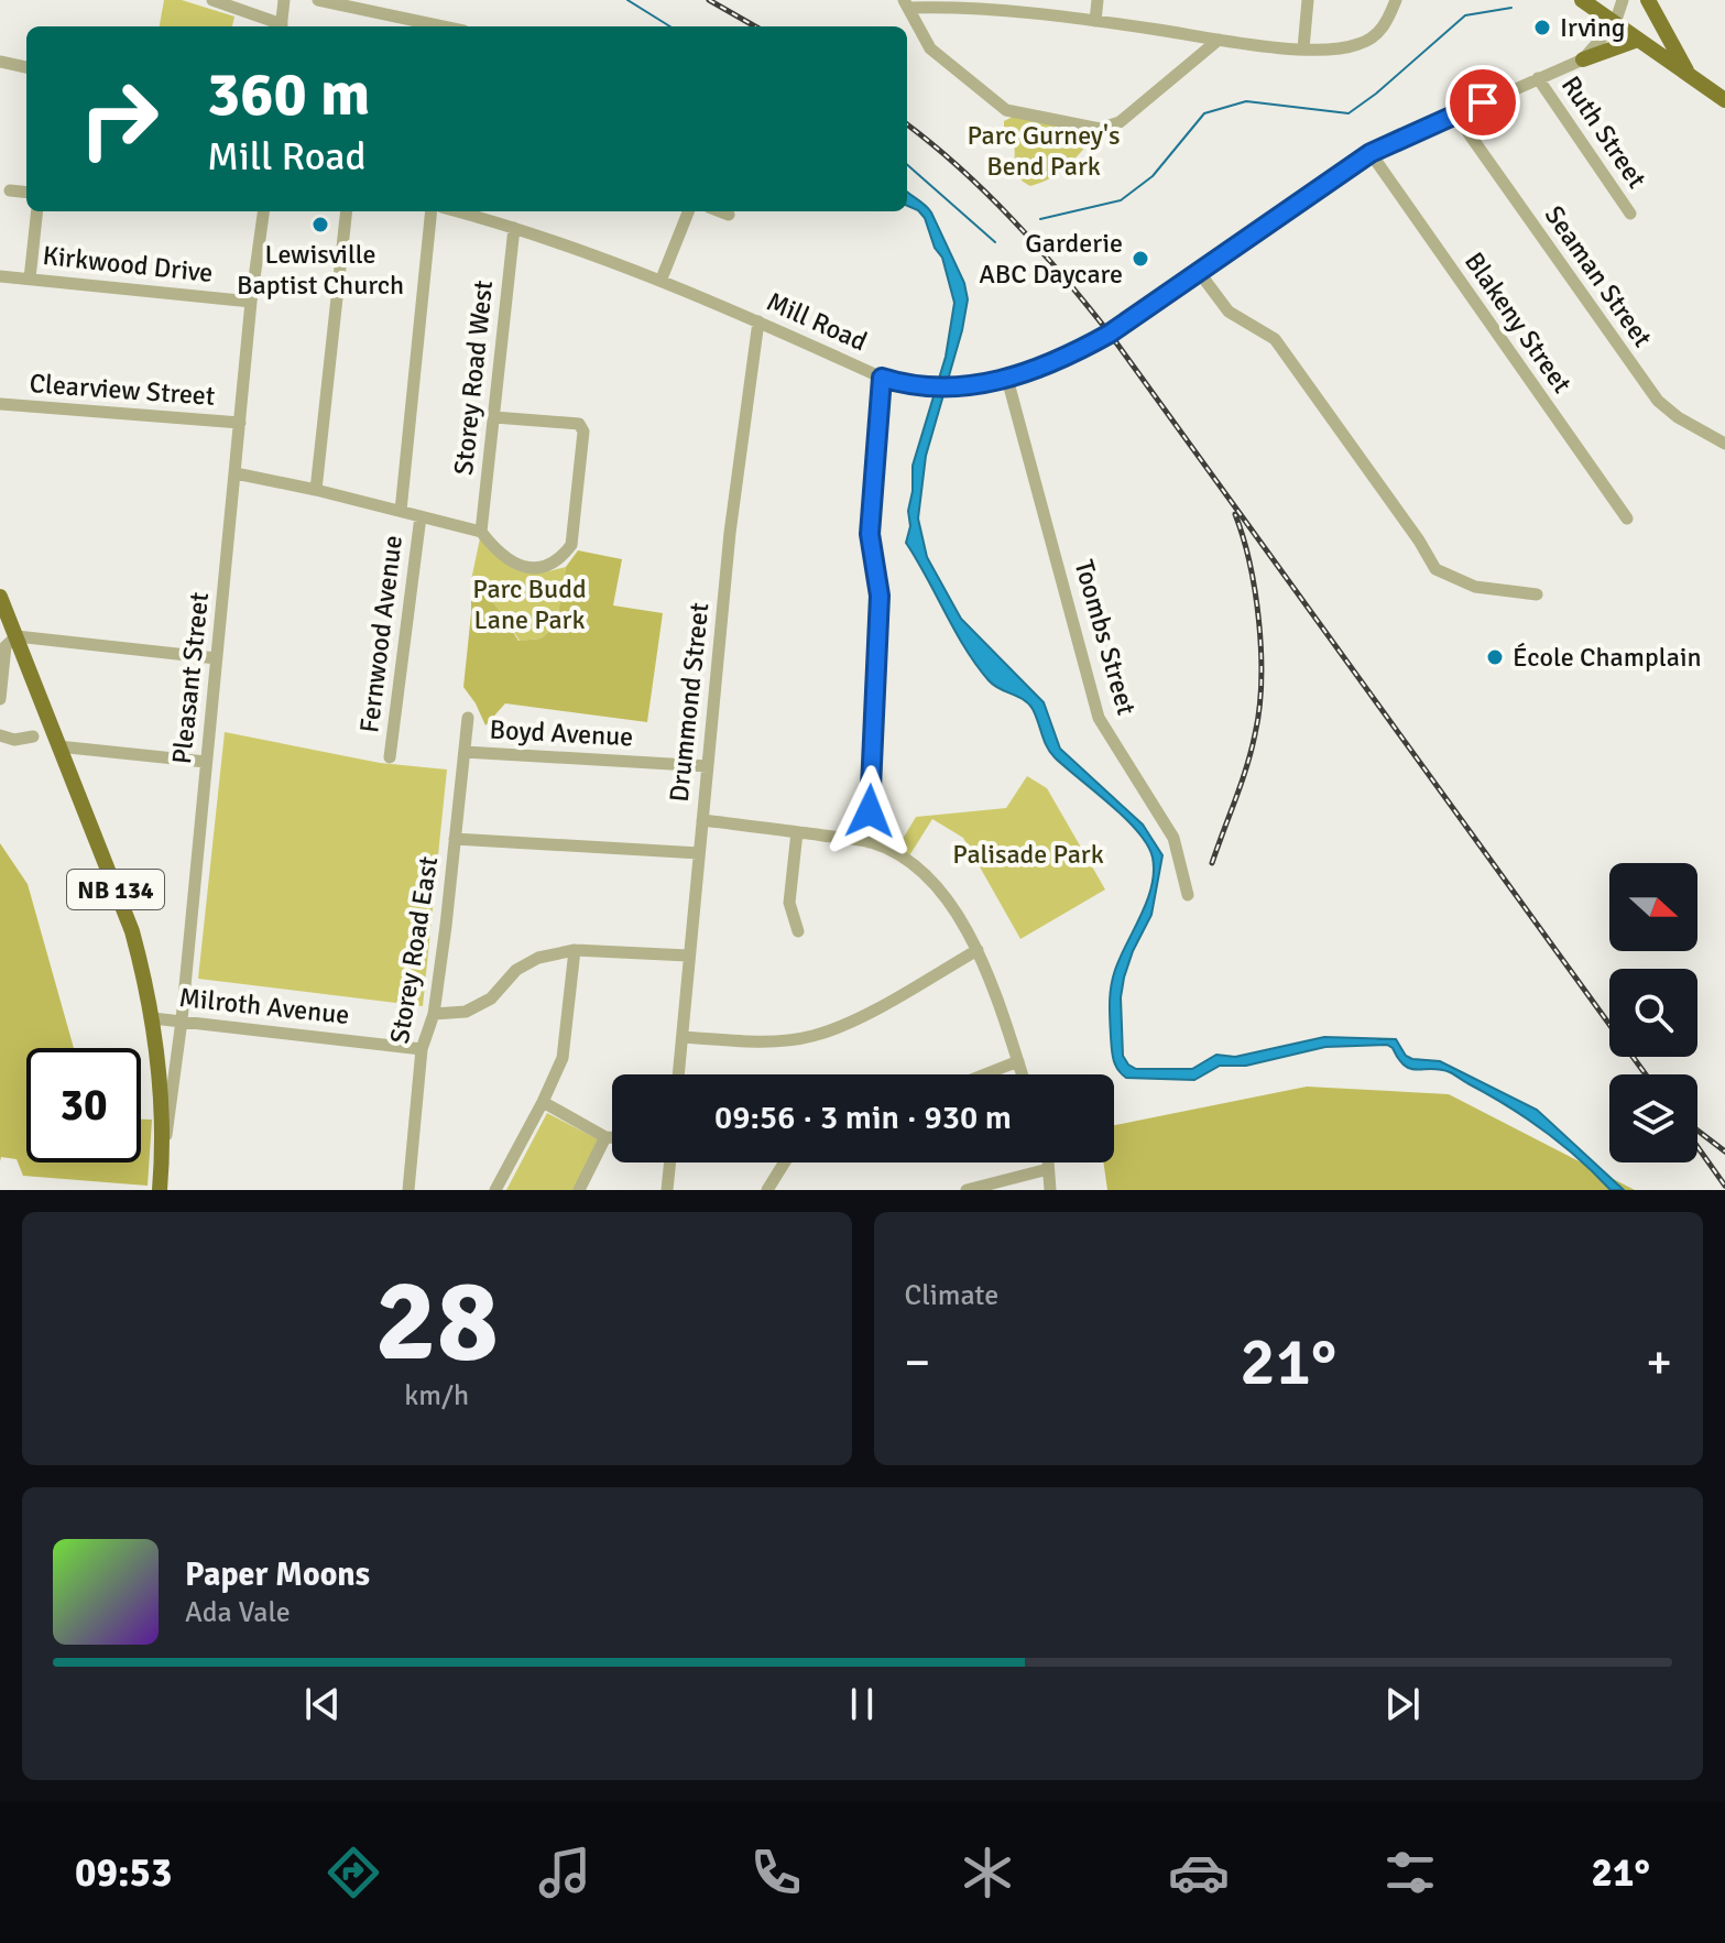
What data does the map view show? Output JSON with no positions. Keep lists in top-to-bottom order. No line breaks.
{"streets":{"main road":["NB 134"],"street":["Ruth Street","Kirkwood Drive","Seaman Street","Mill Road","Blakeny Street","Storey Road West","Clearview Street","Fernwood Avenue","Toombs Street","Pleasant Street","Drummond Street","Boyd Avenue","Storey Road East","Milroth Avenue"]},"crossings":[["Ruth Street","Mill Road"],["Kirkwood Drive","Pleasant Street"],["Seaman Street","Mill Road"],["Mill Road","Blakeny Street"],["Mill Road","Storey Road West"],["Mill Road","Toombs Street"],["Mill Road","Drummond Street"],["Clearview Street","Pleasant Street"],["Pleasant Street","NB 134"],["Pleasant Street","Milroth Avenue"],["Drummond Street","Boyd Avenue"],["Boyd Avenue","Storey Road East"],["NB 134","Milroth Avenue"],["Storey Road East","Milroth Avenue"]],"parks":["Parc Gurney's Bend Park","Parc Budd Lane Park","Palisade Park"],"places":["Irving","Lewisville Baptist Church","Garderie ABC Daycare","École Champlain"],"north":"right","page":{"turn":["360 m","Mill Road"],"limit":"30","trip":"09:56 · 3 min · 930 m","tile":[["28","km/h"],"Climate"],"heat":["−","21°","+"],"song":["Paper Moons","Ada Vale"],"tabs":["09:53","21°"]}}
